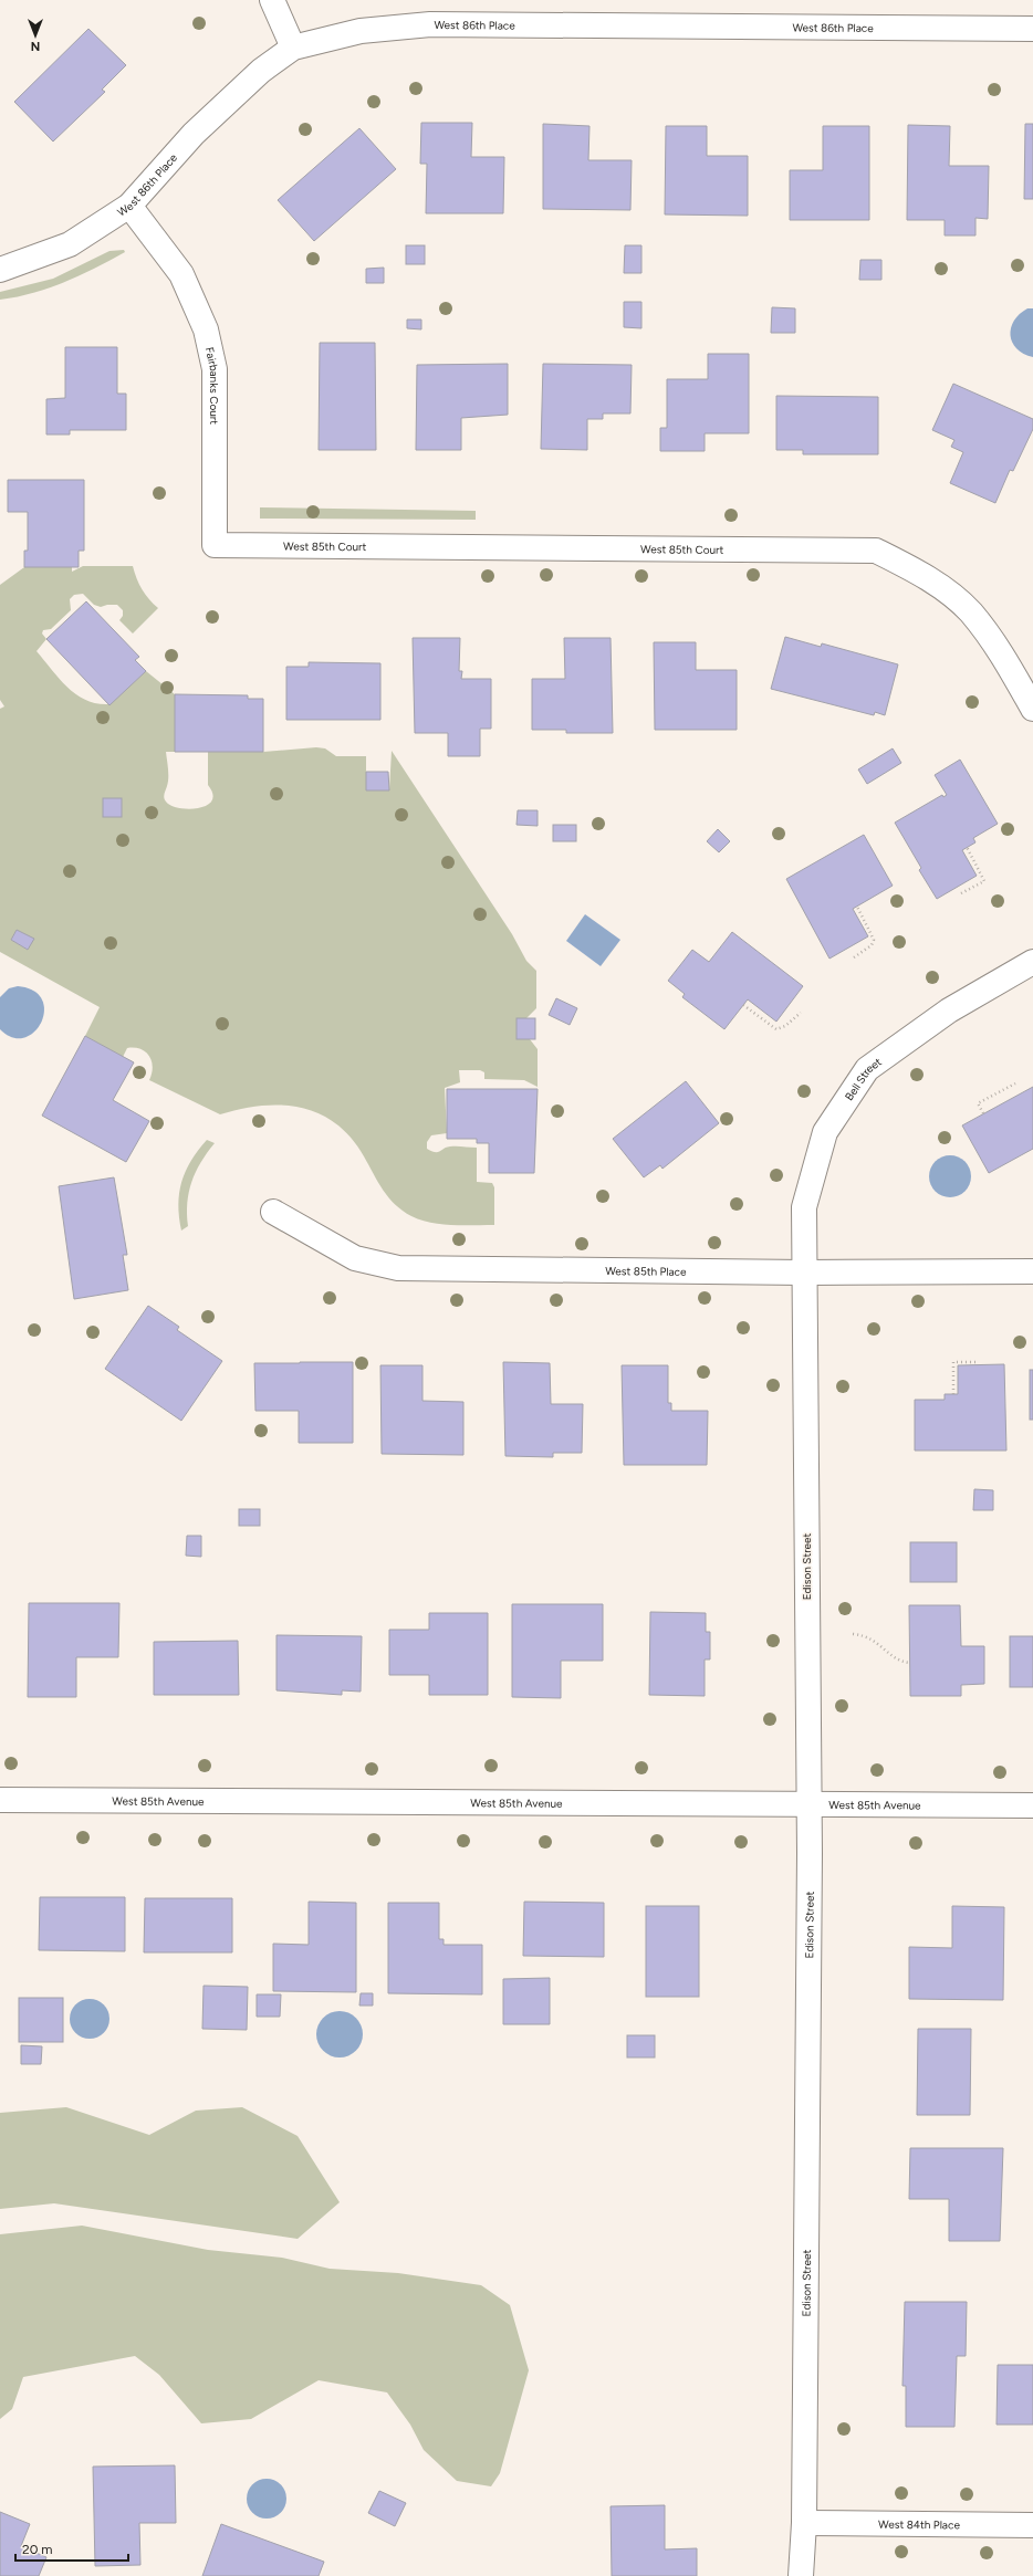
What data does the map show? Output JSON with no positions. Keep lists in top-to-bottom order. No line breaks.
{"streets":{"street":["West 86th Place","Fairbanks Court","West 85th Court","Bell Street","West 85th Place","Edison Street","West 85th Avenue","West 84th Place"]},"crossings":[["West 86th Place","Fairbanks Court"],["Fairbanks Court","West 85th Court"],["Bell Street","West 85th Place"],["Bell Street","Edison Street"],["West 85th Place","Edison Street"],["Edison Street","West 85th Avenue"],["Edison Street","West 84th Place"]],"scale_bar":"20 m","north":"bottom"}
